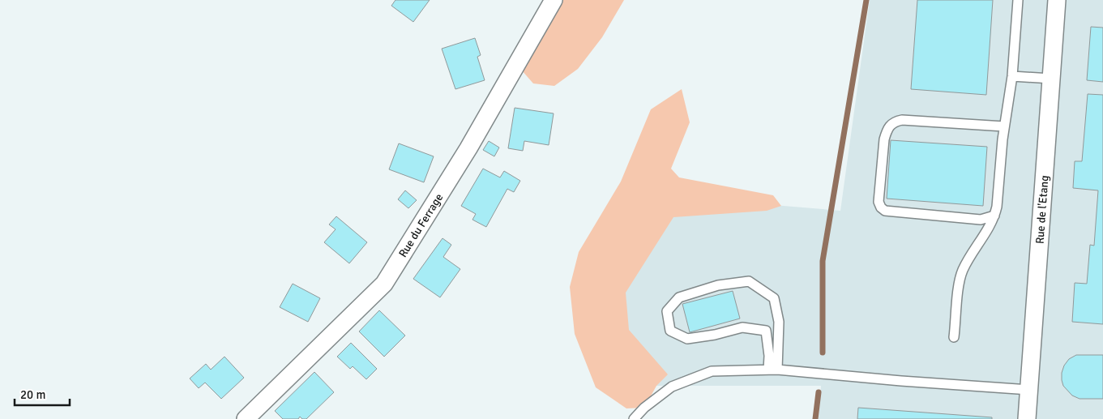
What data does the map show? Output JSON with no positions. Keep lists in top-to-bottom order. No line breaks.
{"streets":{"street":["Rue de l'Etang","Rue du Ferrage"]},"scale_bar":"20 m"}
